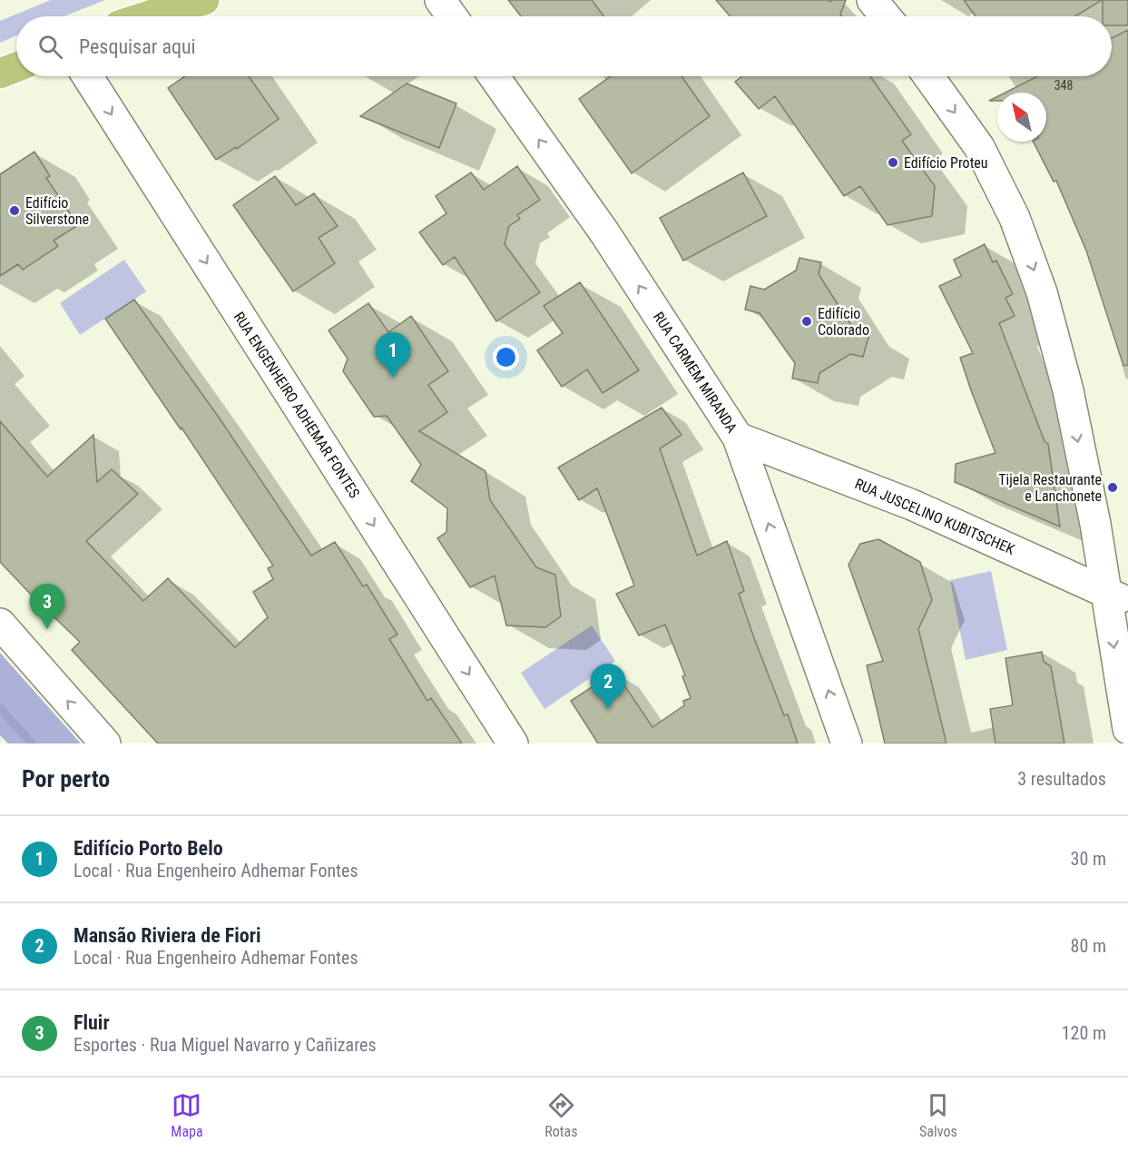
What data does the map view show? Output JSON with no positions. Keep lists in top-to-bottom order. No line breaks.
{"streets":{"street":["RUA CARMEM MIRANDA","RUA ENGENHEIRO ADHEMAR FONTES","RUA JUSCELINO KUBITSCHEK"]},"crossings":[["RUA CARMEM MIRANDA","RUA JUSCELINO KUBITSCHEK"]],"one_way":["RUA CARMEM MIRANDA","RUA ENGENHEIRO ADHEMAR FONTES"],"places":["Edifício Proteu","Edifício Silverstone","Edifício Colorado","Tijela Restaurante e Lanchonete"],"house_numbers":["348"],"north":"top left","page":{"search":"Pesquisar aqui","pins":["1","3","2"],"heading":["Por perto","3 resultados"],"list":[{"mark":"1","name":"Edifício Porto Belo","note":"Local · Rua Engenheiro Adhemar Fontes","value":"30 m"},{"mark":"2","name":"Mansão Riviera de Fiori","note":"Local · Rua Engenheiro Adhemar Fontes","value":"80 m"},{"mark":"3","name":"Fluir","note":"Esportes · Rua Miguel Navarro y Cañizares","value":"120 m"}],"nav":["Mapa","Rotas","Salvos"]}}
